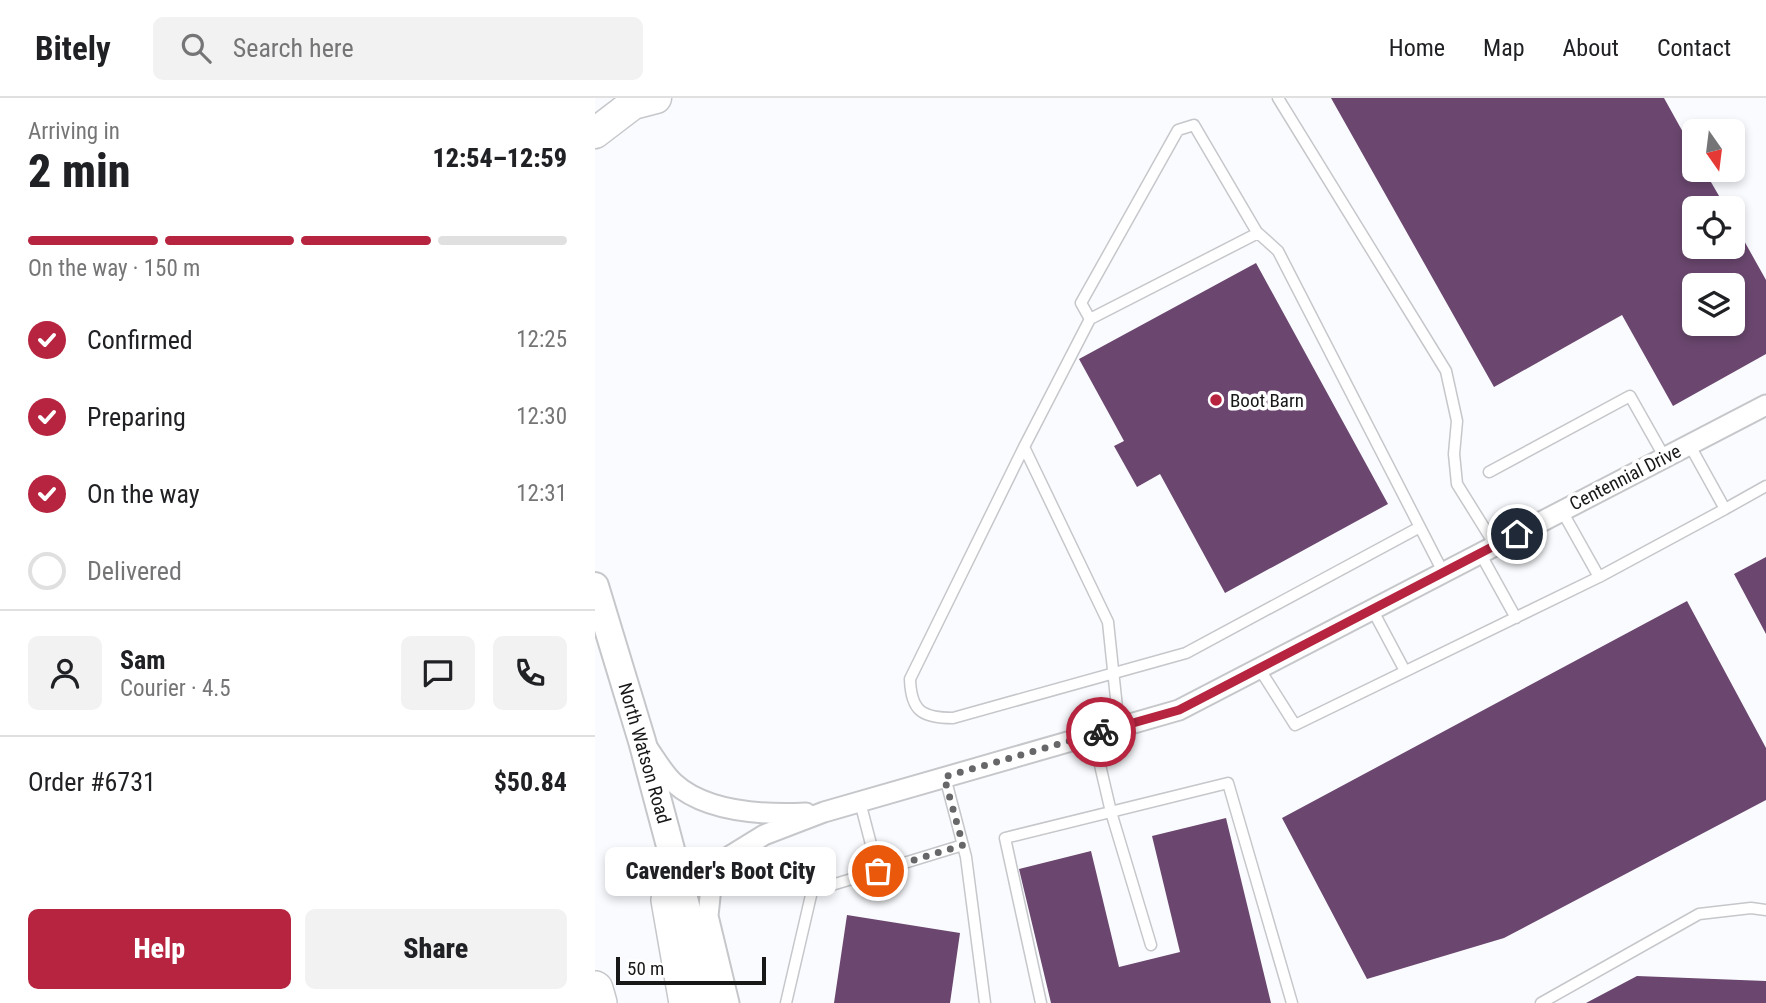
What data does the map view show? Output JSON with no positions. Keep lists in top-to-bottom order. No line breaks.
{"streets":{"main road":["North Watson Road"],"street":["Centennial Drive"]},"crossings":[["Centennial Drive","North Watson Road"]],"places":["Boot Barn","Cavender's Boot City"],"scale_bar":"50 m","north":"bottom","page":{"header":"Bitely","search":"Search here","nav":["Home","Map","About","Contact"],"heading":["2 min","Arriving in","12:54–12:59"],"panel":["Sam","Courier · 4.5","Order #6731","$50.84"],"bar":"On the way · 150 m","list":[["Confirmed","12:25"],["Preparing","12:30"],["On the way","12:31"],"Delivered"],"bubble":"Cavender's Boot City","buttons":["Help","Share"],"scale":"50 m"}}
